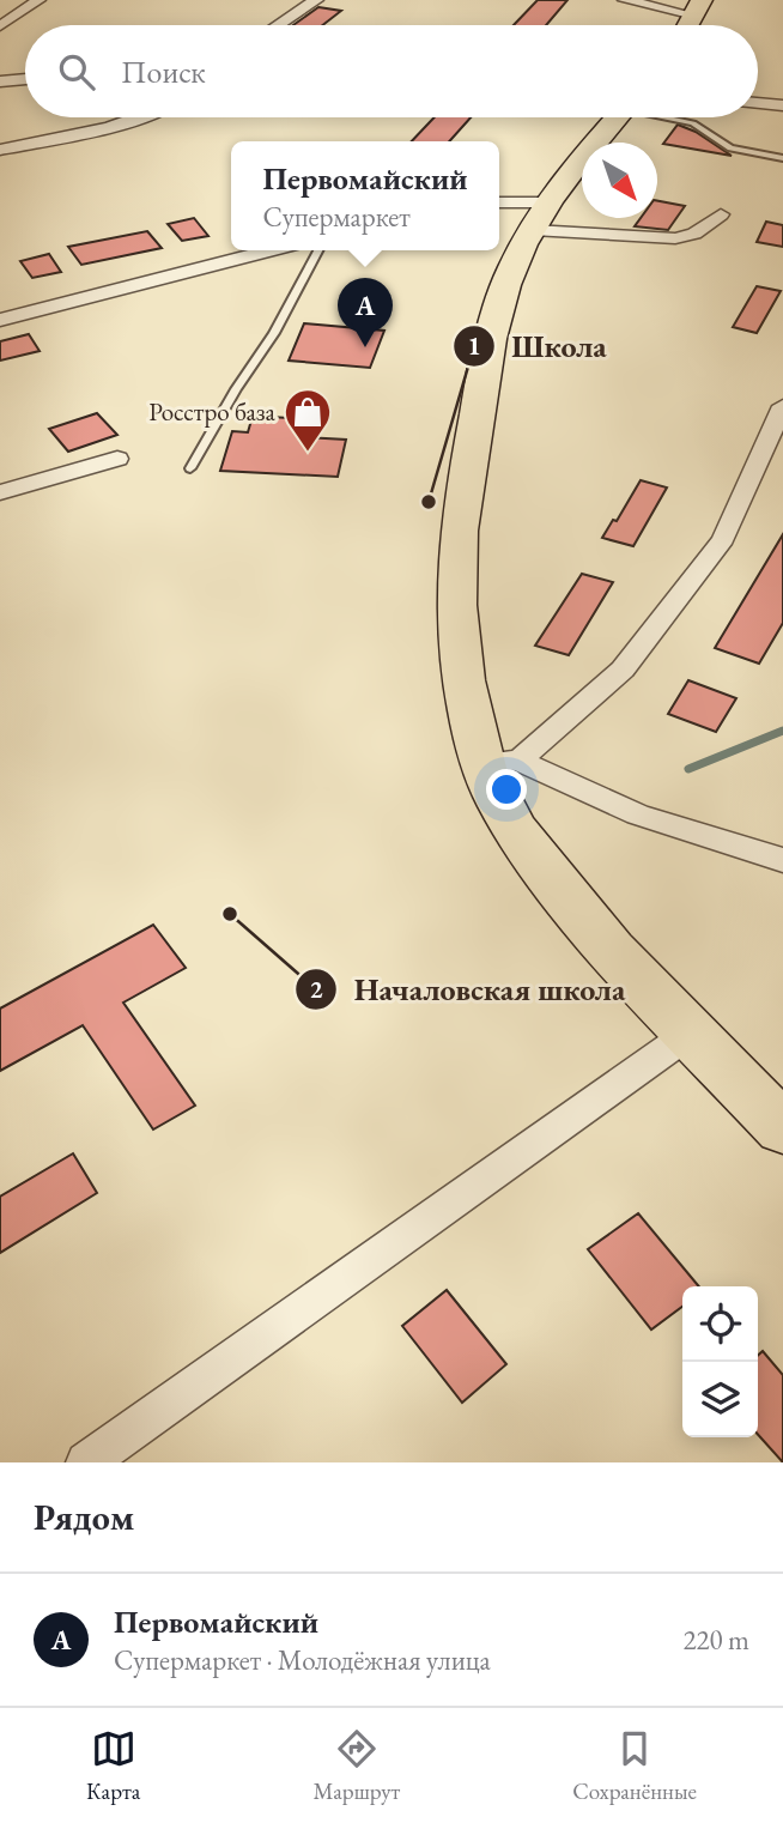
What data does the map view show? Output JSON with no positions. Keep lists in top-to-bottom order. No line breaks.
{"places":{"shop":["Росстро база"],"other":["Школа","Началовская школа"]},"north":"bottom right","page":{"search":"Поиск","popup":["Первомайский","Супермаркет"],"pins":"A","heading":"Рядом","list":[{"mark":"A","name":"Первомайский","note":"Супермаркет · Молодёжная улица","value":"220 m"}],"nav":["Карта","Маршрут","Сохранённые"]}}
